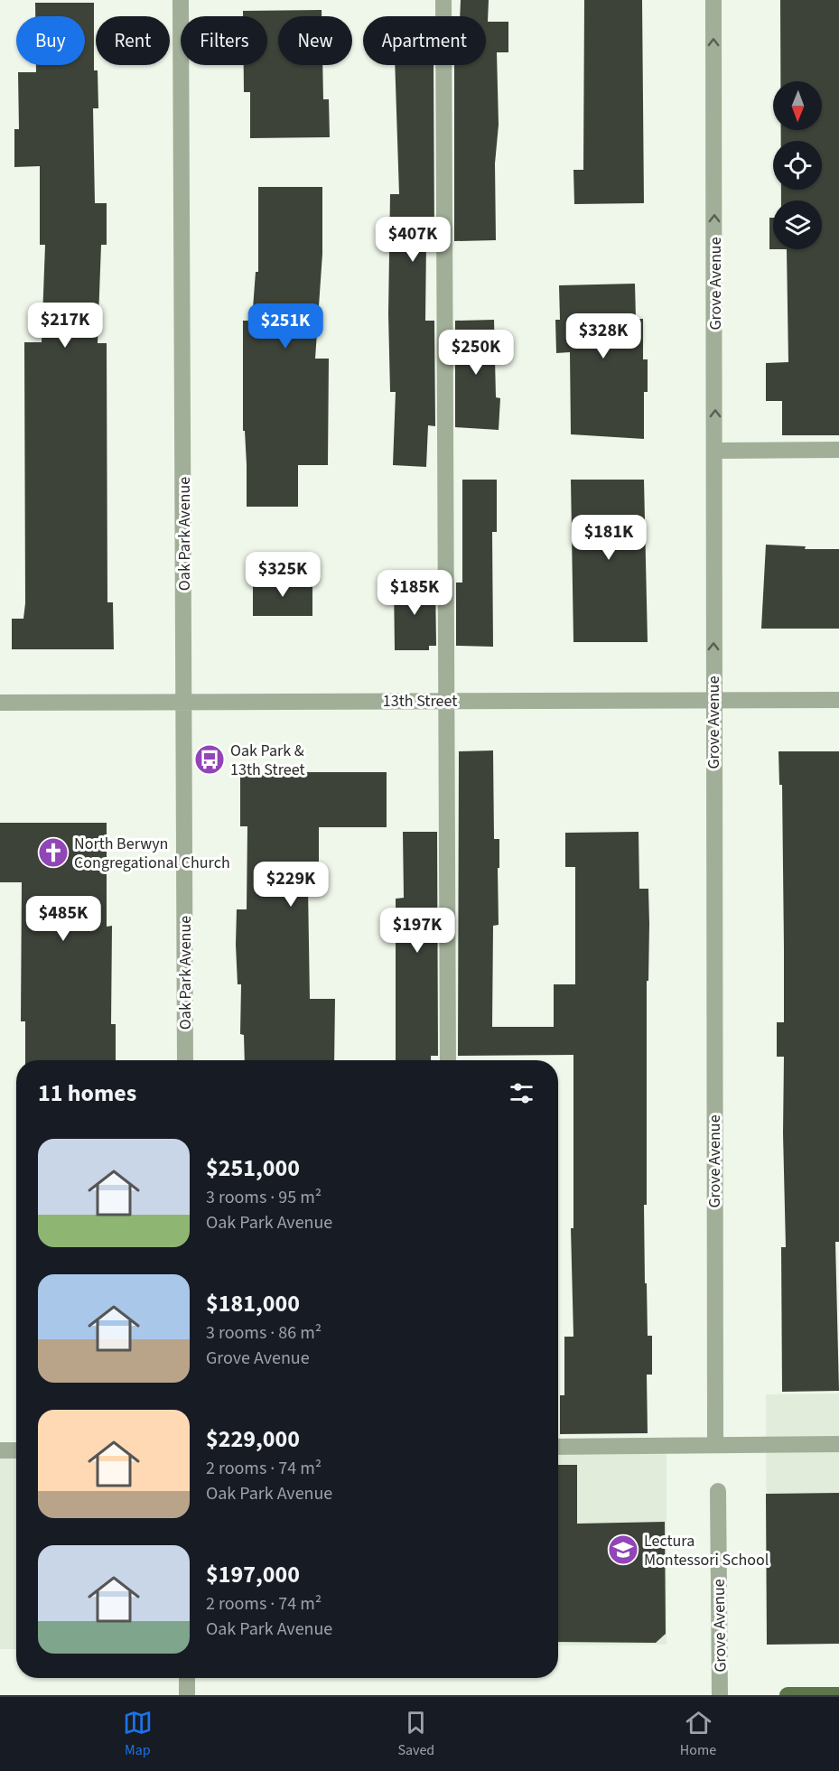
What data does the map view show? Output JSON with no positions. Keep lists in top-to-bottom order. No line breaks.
{"streets":{"street":["Grove Avenue","Oak Park Avenue","13th Street"]},"crossings":[["Grove Avenue","13th Street"],["Oak Park Avenue","13th Street"]],"one_way":["Grove Avenue"],"places":{"bus stop":["Oak Park & 13th Street"],"church":["North Berwyn Congregational Church"],"school or university":["Lectura Montessori School"]},"north":"bottom","page":{"chip":["Buy","Rent","Filters","New","Apartment"],"price":["$407K","$217K","$251K","$328K","$250K","$181K","$325K","$185K","$229K","$485K","$197K"],"heading":"11 homes","list":[{"name":"$251,000","note":"3 rooms · 95 m² · Oak Park Avenue"},{"name":"$181,000","note":"3 rooms · 86 m² · Grove Avenue"},{"name":"$229,000","note":"2 rooms · 74 m² · Oak Park Avenue"},{"name":"$197,000","note":"2 rooms · 74 m² · Oak Park Avenue"}],"tabs":["Map","Saved","Home"]}}
